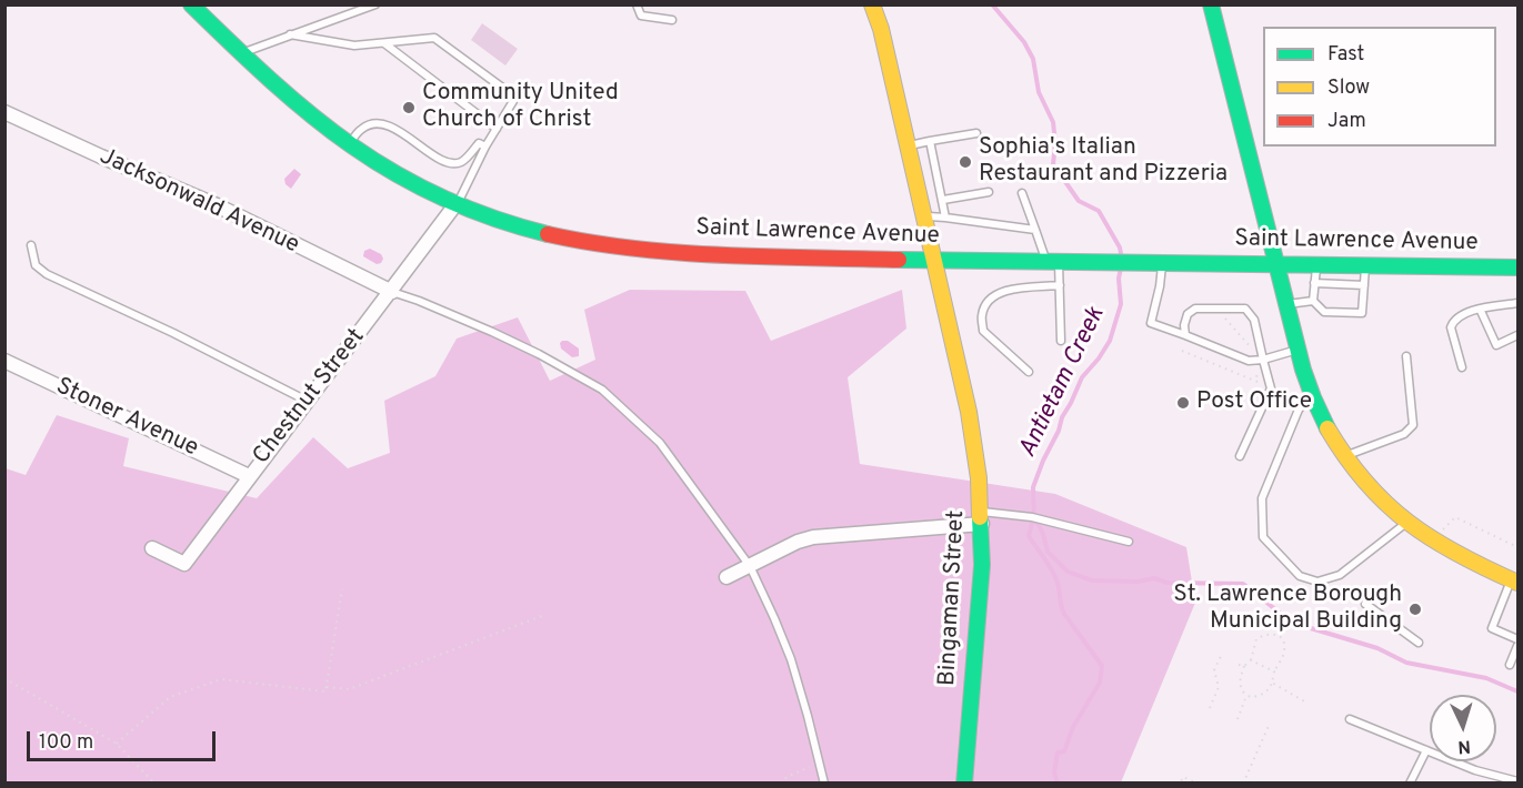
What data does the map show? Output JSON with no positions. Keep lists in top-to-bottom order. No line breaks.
{"streets":{"street":["Jacksonwald Avenue","Saint Lawrence Avenue","Chestnut Street","Stoner Avenue","Bingaman Street"]},"crossings":[["Jacksonwald Avenue","Chestnut Street"],["Saint Lawrence Avenue","Chestnut Street"],["Saint Lawrence Avenue","Bingaman Street"],["Chestnut Street","Stoner Avenue"]],"water":["Antietam Creek"],"places":["Community United Church of Christ","Sophia's Italian Restaurant and Pizzeria","Post Office","St. Lawrence Borough Municipal Building"],"legend":["Fast","Slow","Jam"],"scale_bar":"100 m","north":"bottom"}
